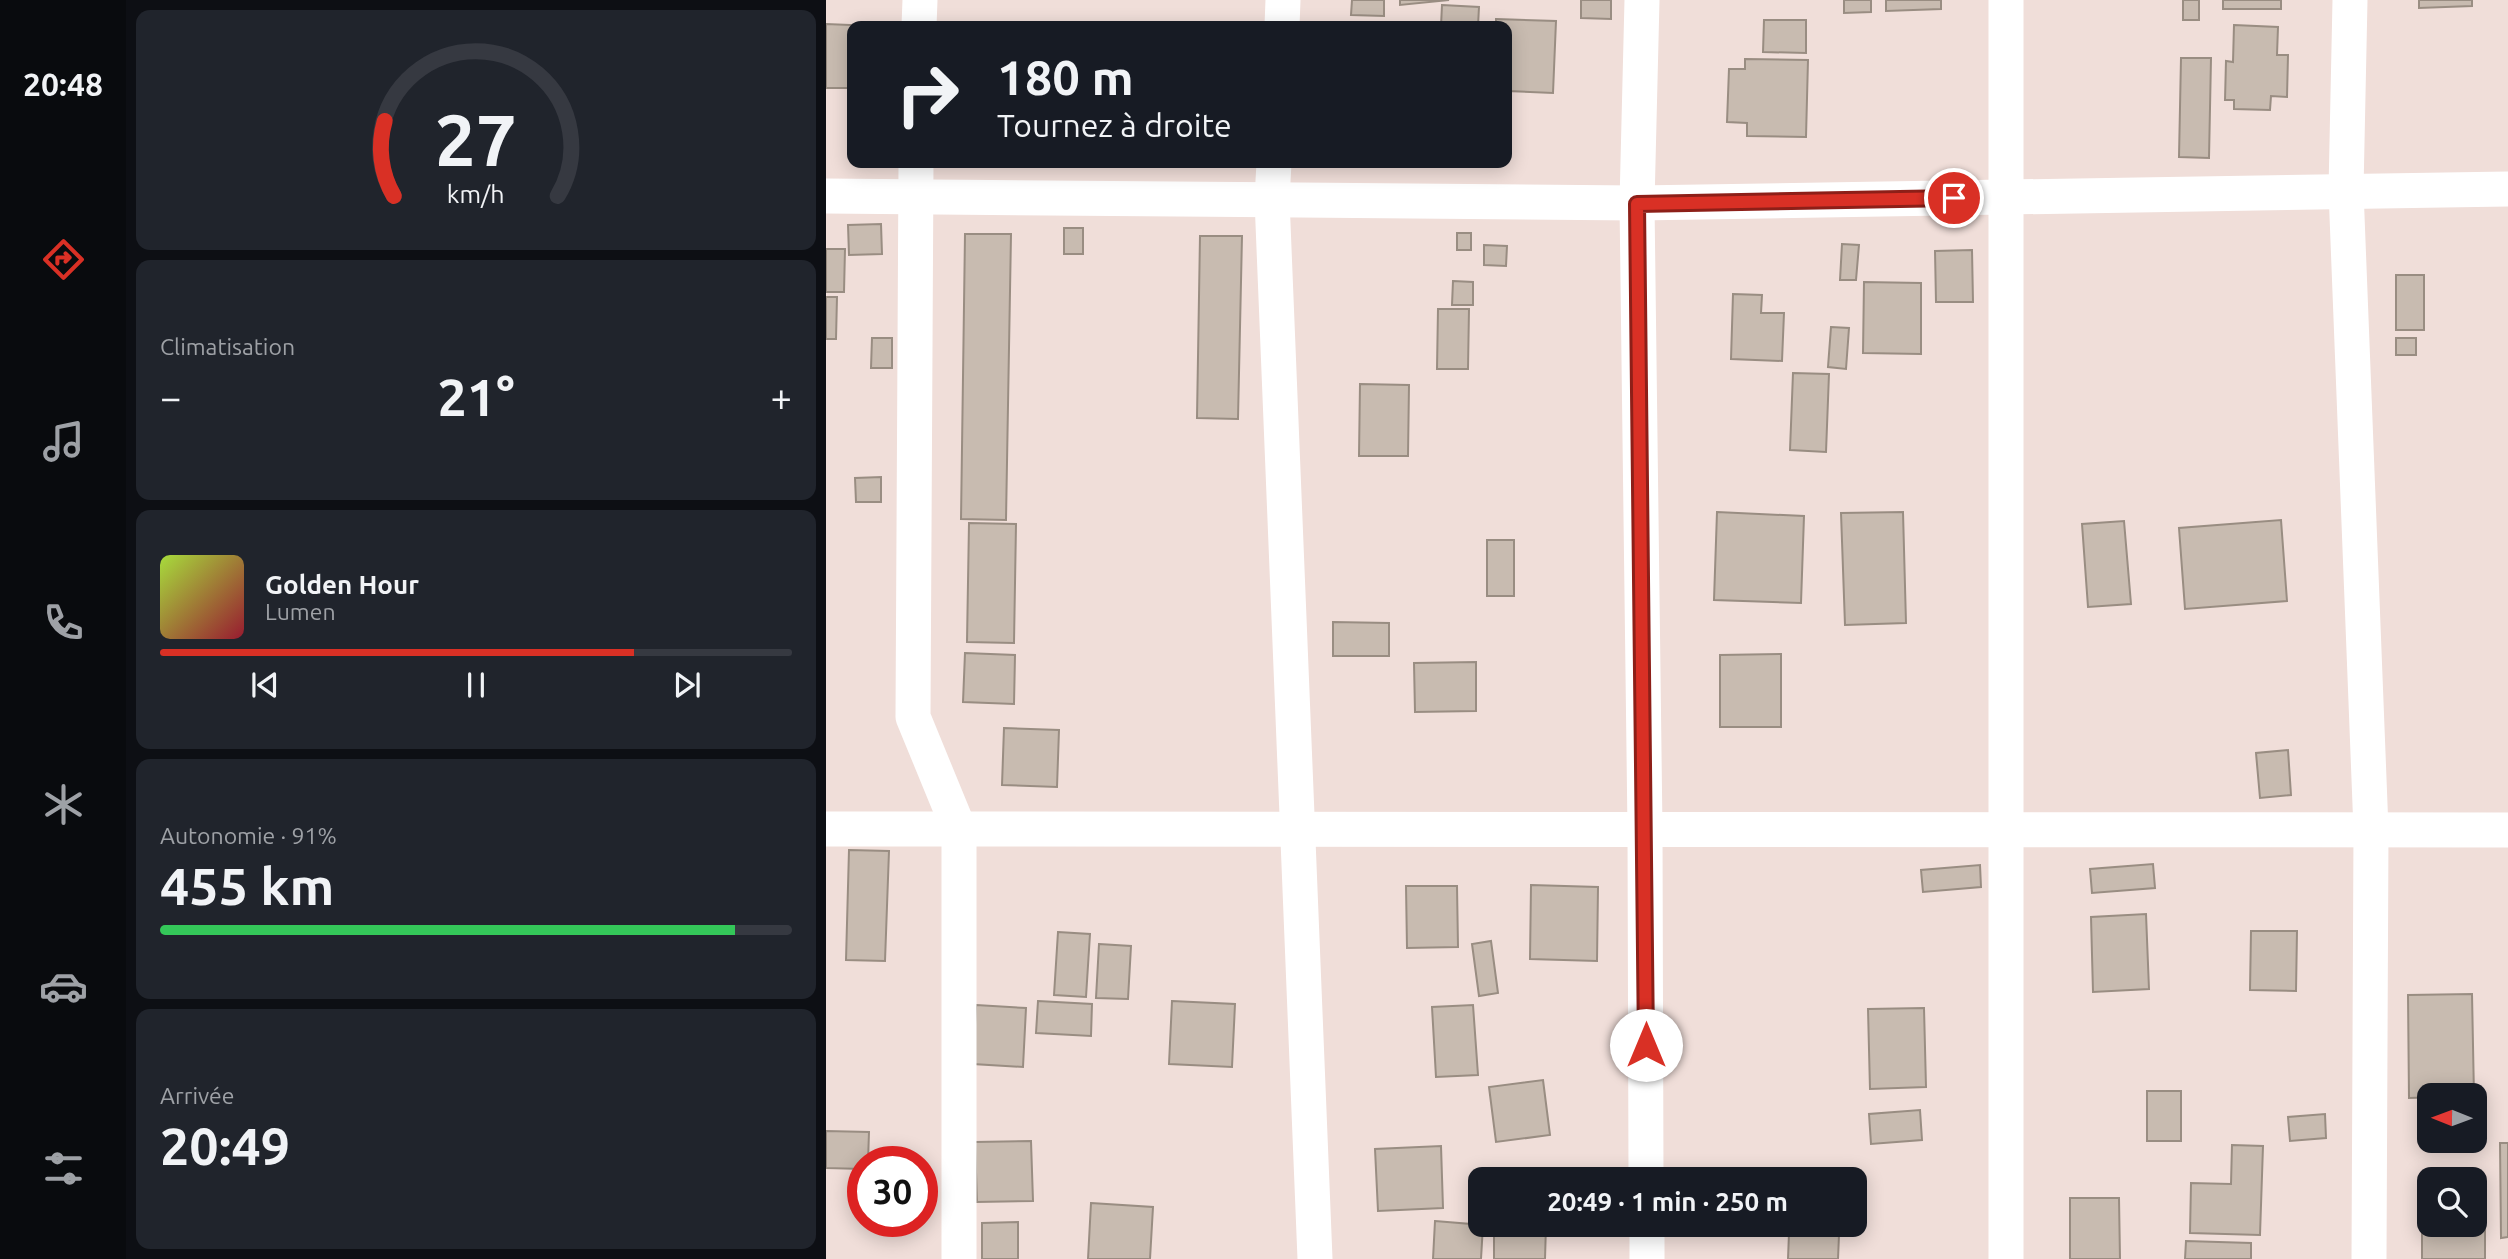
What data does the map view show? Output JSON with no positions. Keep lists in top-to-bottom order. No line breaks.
{"north":"left","page":{"tabs":"20:48","turn":["180 m","Tournez à droite"],"tile":["Climatisation",["Autonomie · 91%","455 km"],["Arrivée","20:49"]],"heat":["−","21°","+"],"song":["Golden Hour","Lumen"],"limit":"30","trip":"20:49 · 1 min · 250 m","gauge":["27","km/h"]}}
